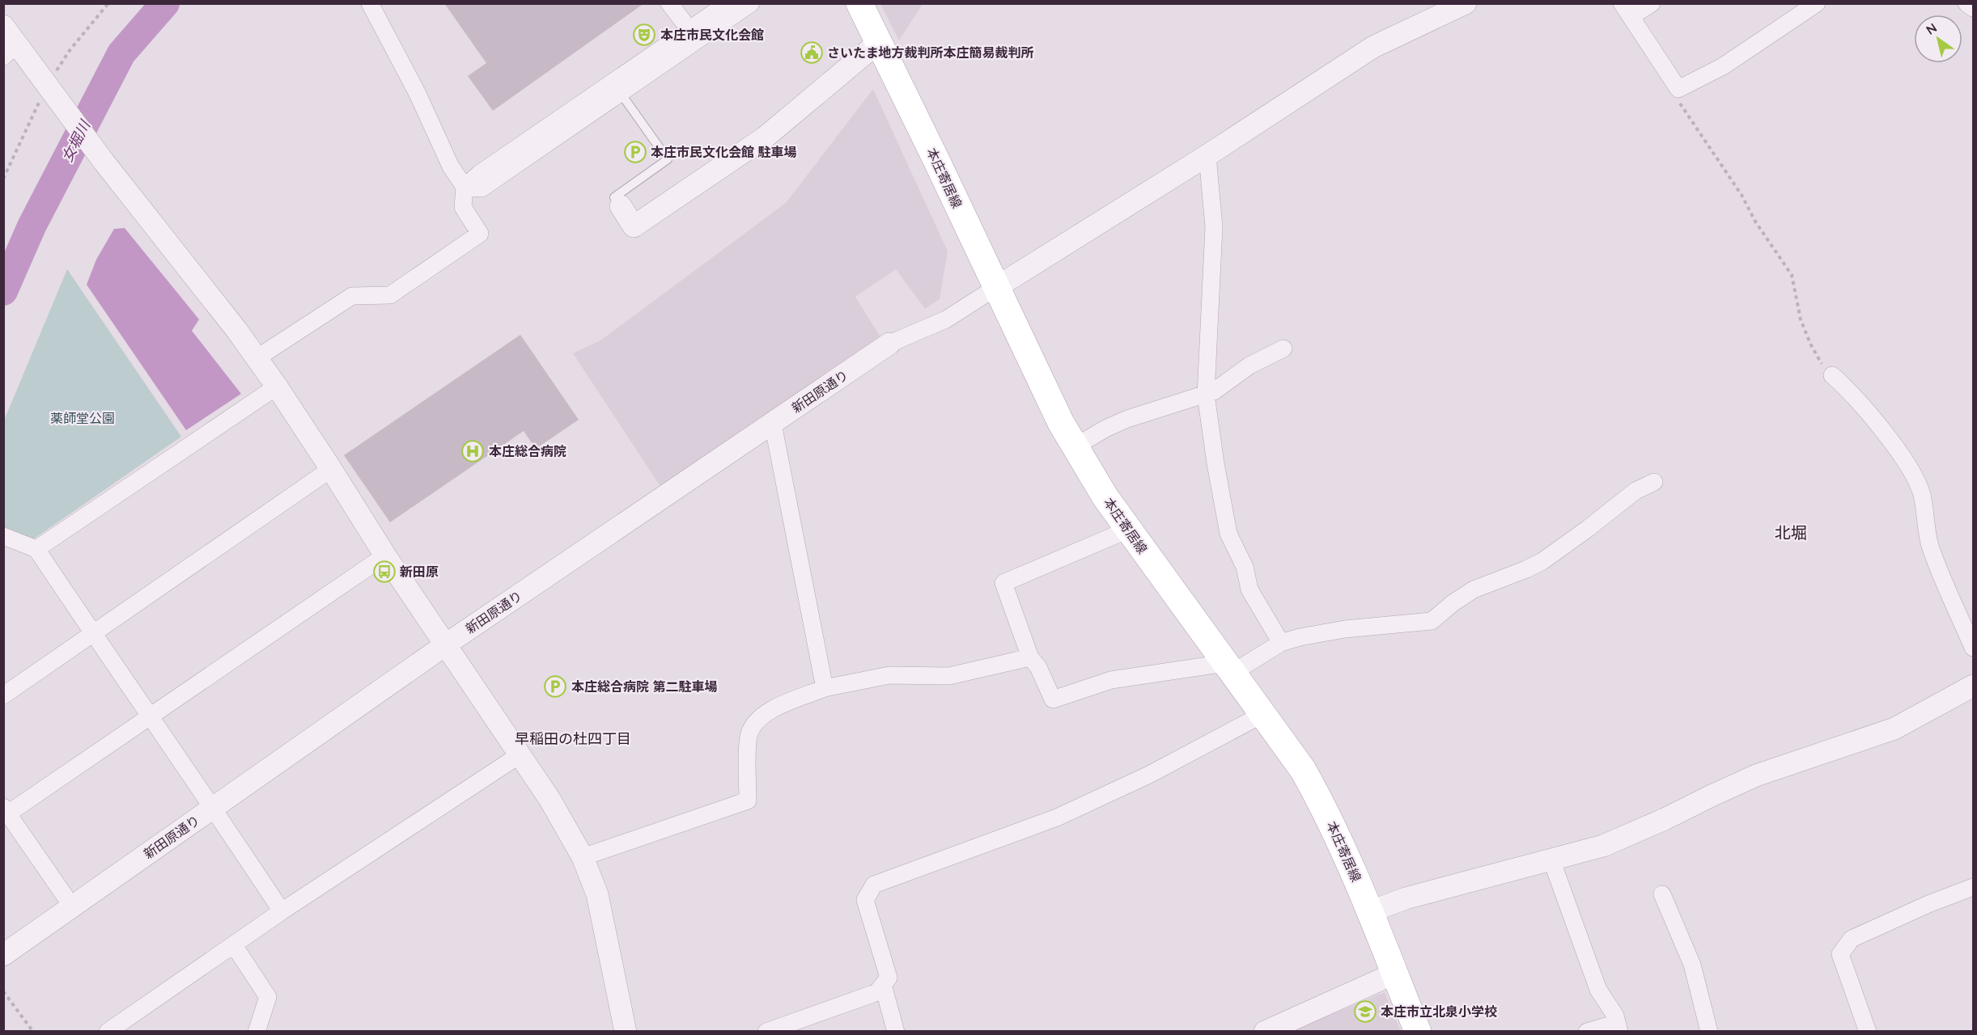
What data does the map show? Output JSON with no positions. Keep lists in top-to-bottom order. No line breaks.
{"streets":{"main road":["本庄寄居線"],"street":["新田原通り"]},"crossings":[["本庄寄居線","新田原通り"]],"districts":["北堀","早稲田の杜四丁目"],"water":["女堀川"],"parks":["薬師堂公園"],"places":{"theatre":["本庄市民文化会館"],"public building":["さいたま地方裁判所本庄簡易裁判所"],"parking":["本庄市民文化会館 駐車場","本庄総合病院 第二駐車場"],"hospital":["本庄総合病院"],"bus stop":["新田原"],"school or university":["本庄市立北泉小学校"]},"north":"top left"}
